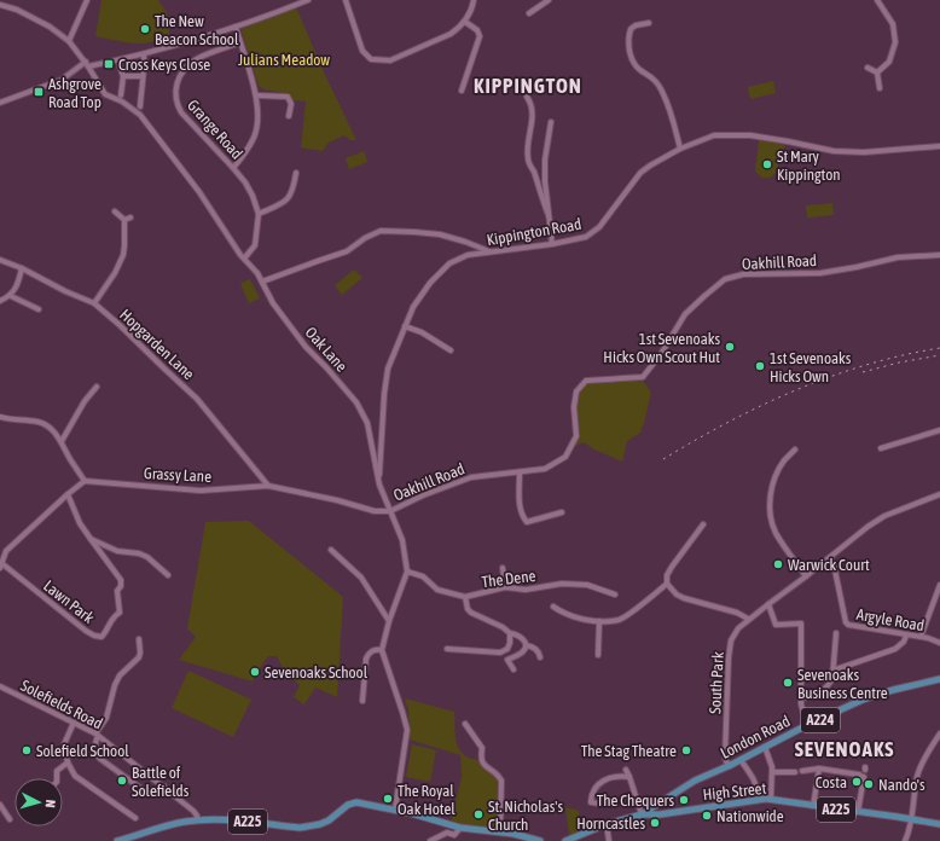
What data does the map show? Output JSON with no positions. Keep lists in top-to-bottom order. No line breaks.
{"streets":{"main road":["A224","London Road","High Street","A225"],"street":["Grange Road","Kippington Road","Oakhill Road","Hopgarden Lane","Oak Lane","Grassy Lane","The Dene","Lawn Park","Argyle Road","South Park","Solefields Road"]},"crossings":[["Grange Road","Oak Lane"],["Kippington Road","Oak Lane"],["Oakhill Road","Oak Lane"],["Oakhill Road","Grassy Lane"],["Hopgarden Lane","Grassy Lane"],["Oak Lane","Grassy Lane"],["Oak Lane","The Dene"],["Argyle Road","South Park"],["South Park","London Road"],["Solefields Road","A225"],["London Road","High Street"]],"districts":["KIPPINGTON","SEVENOAKS"],"parks":["Julians Meadow"],"places":{"other":["The New Beacon School","St Mary Kippington","1st Sevenoaks Hicks Own Scout Hut","1st Sevenoaks Hicks Own","Warwick Court","Sevenoaks School","Sevenoaks Business Centre","Solefield School","The Stag Theatre","Battle of Solefields","Costa","Nando's","The Royal Oak Hotel","The Chequers","St. Nicholas's Church","Nationwide","Horncastles"],"transit":["Cross Keys Close","Ashgrove Road Top"]},"north":"right"}
